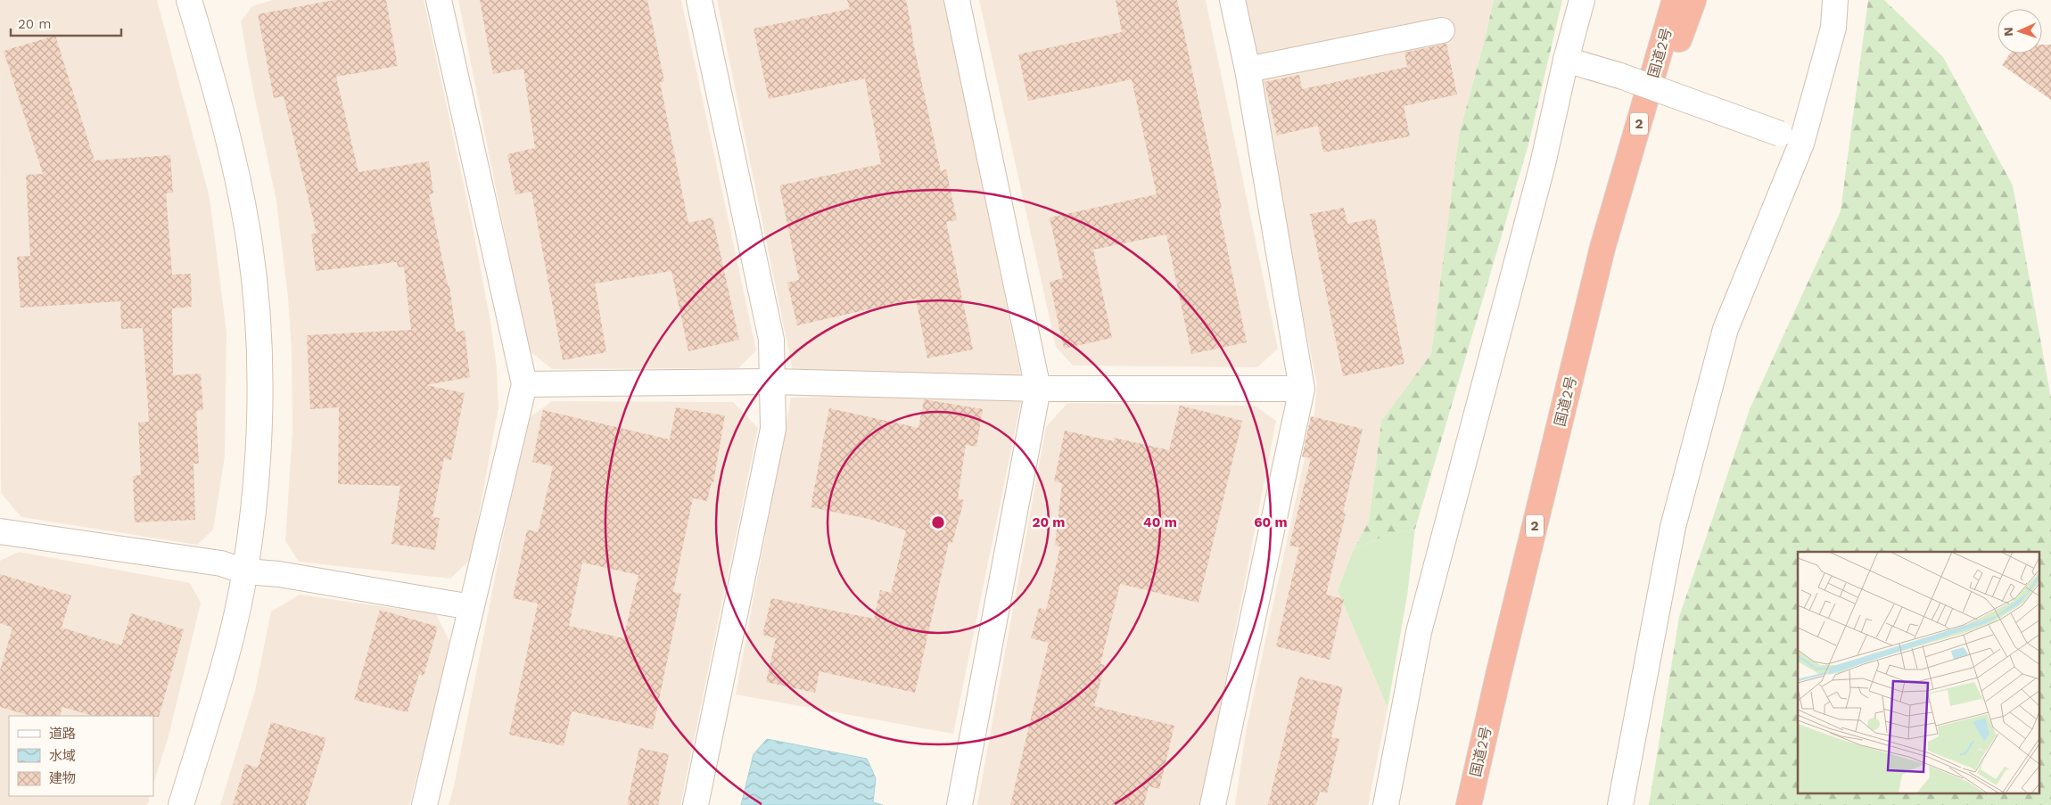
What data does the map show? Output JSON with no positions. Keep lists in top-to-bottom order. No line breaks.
{"streets":{"highway":["国道2号","2"]},"legend":["道路","水域","建物"],"scale_bar":"20 m","north":"left","rings":["20 m","40 m","60 m"]}
